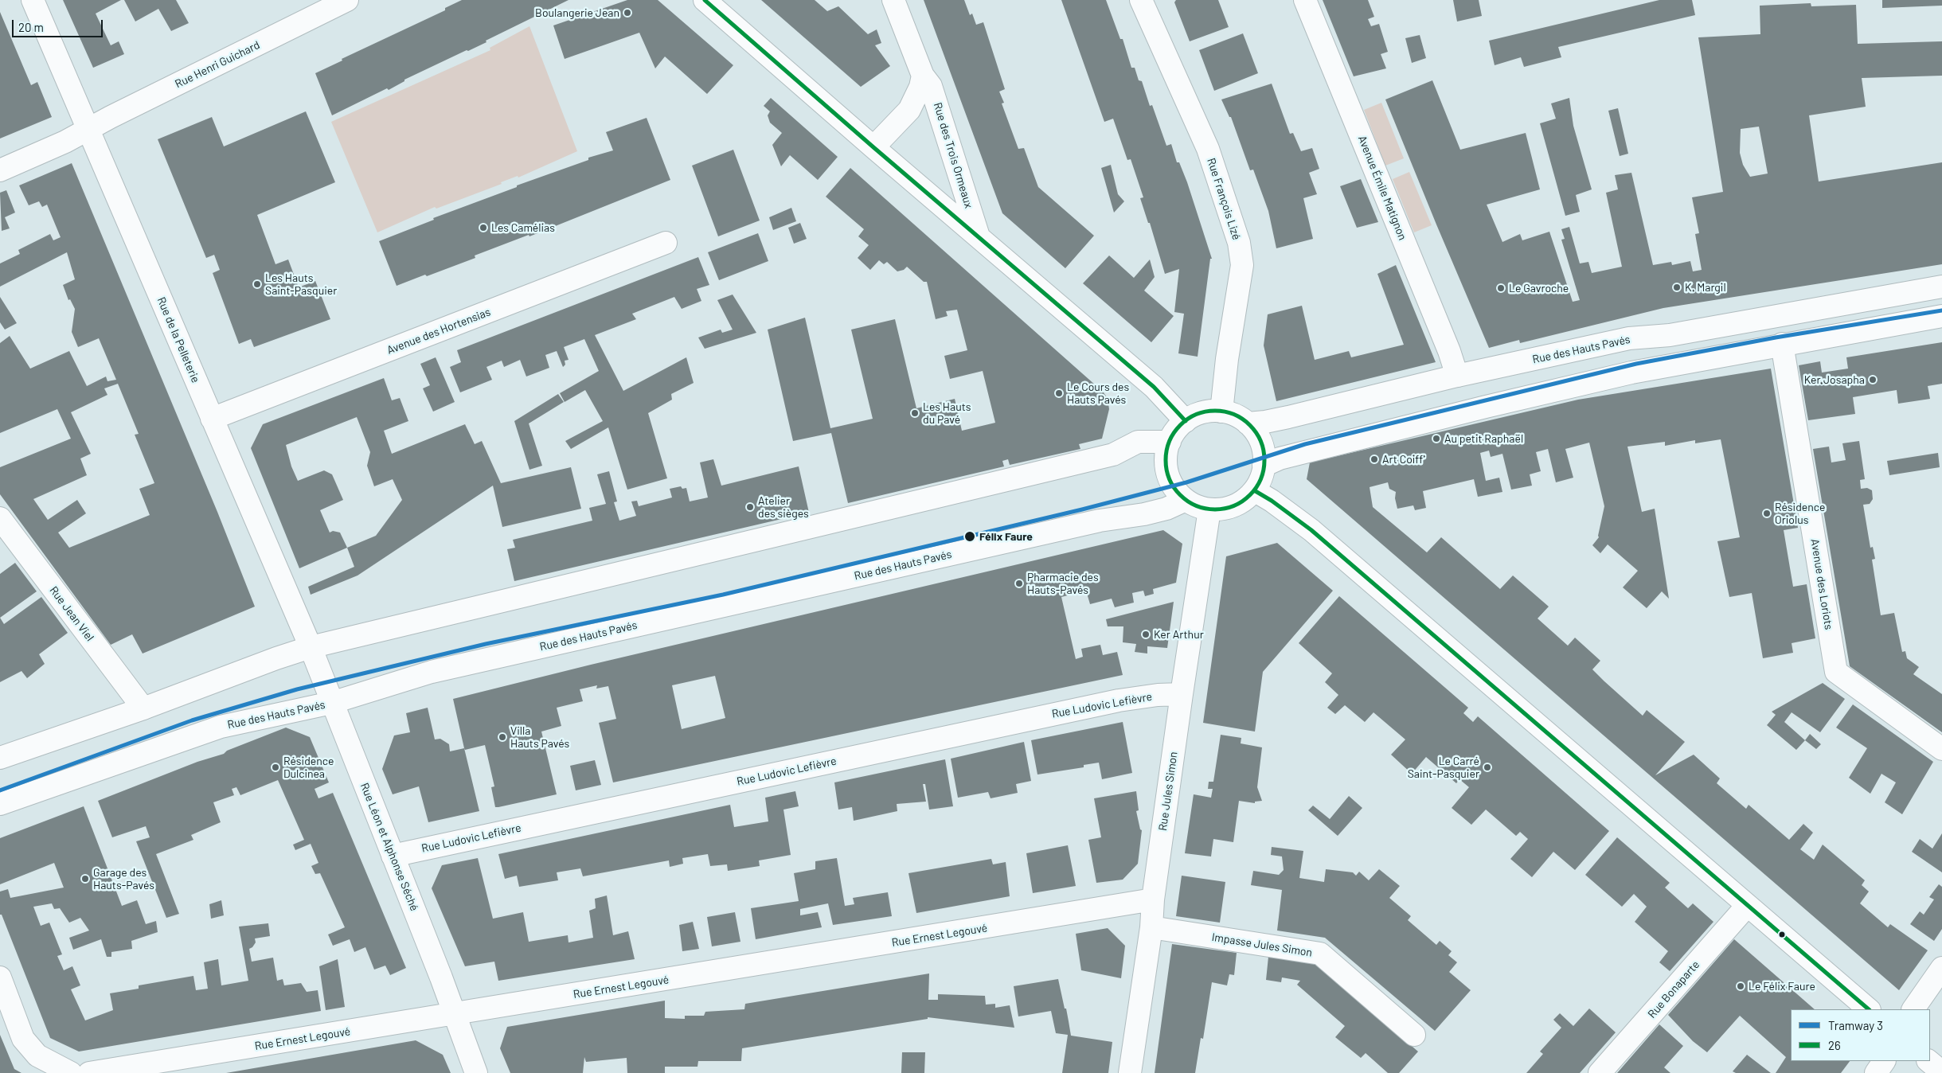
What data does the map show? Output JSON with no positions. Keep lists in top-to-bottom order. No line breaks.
{"streets":{"street":["Rue Henri Guichard","Rue des Trois Ormeaux","Avenue Émile Matignon","Rue François Lizé","Avenue des Hortensias","Rue de la Pelleterie","Rue des Hauts Pavés","Avenue des Loriots","Rue Jean Viel","Rue Ludovic Lefièvre","Rue Jules Simon","Rue Léon et Alphonse Séché","Rue Ernest Legouvé","Impasse Jules Simon","Rue Bonaparte"]},"crossings":[["Rue Henri Guichard","Rue de la Pelleterie"],["Avenue Émile Matignon","Rue des Hauts Pavés"],["Rue François Lizé","Rue des Hauts Pavés"],["Rue François Lizé","Rue Jules Simon"],["Avenue des Hortensias","Rue de la Pelleterie"],["Rue de la Pelleterie","Rue Léon et Alphonse Séché"],["Rue des Hauts Pavés","Rue Jules Simon"],["Rue des Hauts Pavés","Rue Léon et Alphonse Séché"],["Rue Ludovic Lefièvre","Rue Jules Simon"],["Rue Ludovic Lefièvre","Rue Léon et Alphonse Séché"],["Rue Jules Simon","Rue Ernest Legouvé"],["Rue Jules Simon","Impasse Jules Simon"],["Rue Léon et Alphonse Séché","Rue Ernest Legouvé"]],"places":["Boulangerie Jean","Les Camélias","Les Hauts Saint-Pasquier","K. Margil","Le Gavroche","Ker.Josapha","Le Cours des Hauts Pavés","Les Hauts du Pavé","Au petit Raphaël","Art Coiff'","Atelier des sièges","Résidence Oriolus","Félix Faure","Pharmacie des Hauts-Pavés","Ker Arthur","Villa Hauts Pavés","Résidence Dulcinea","Le Carré Saint-Pasquier","Garage des Hauts-Pavés","Le Félix Faure"],"lines":["transit line 26","tram line 3"],"legend":["Tramway 3","26"],"scale_bar":"20 m"}
